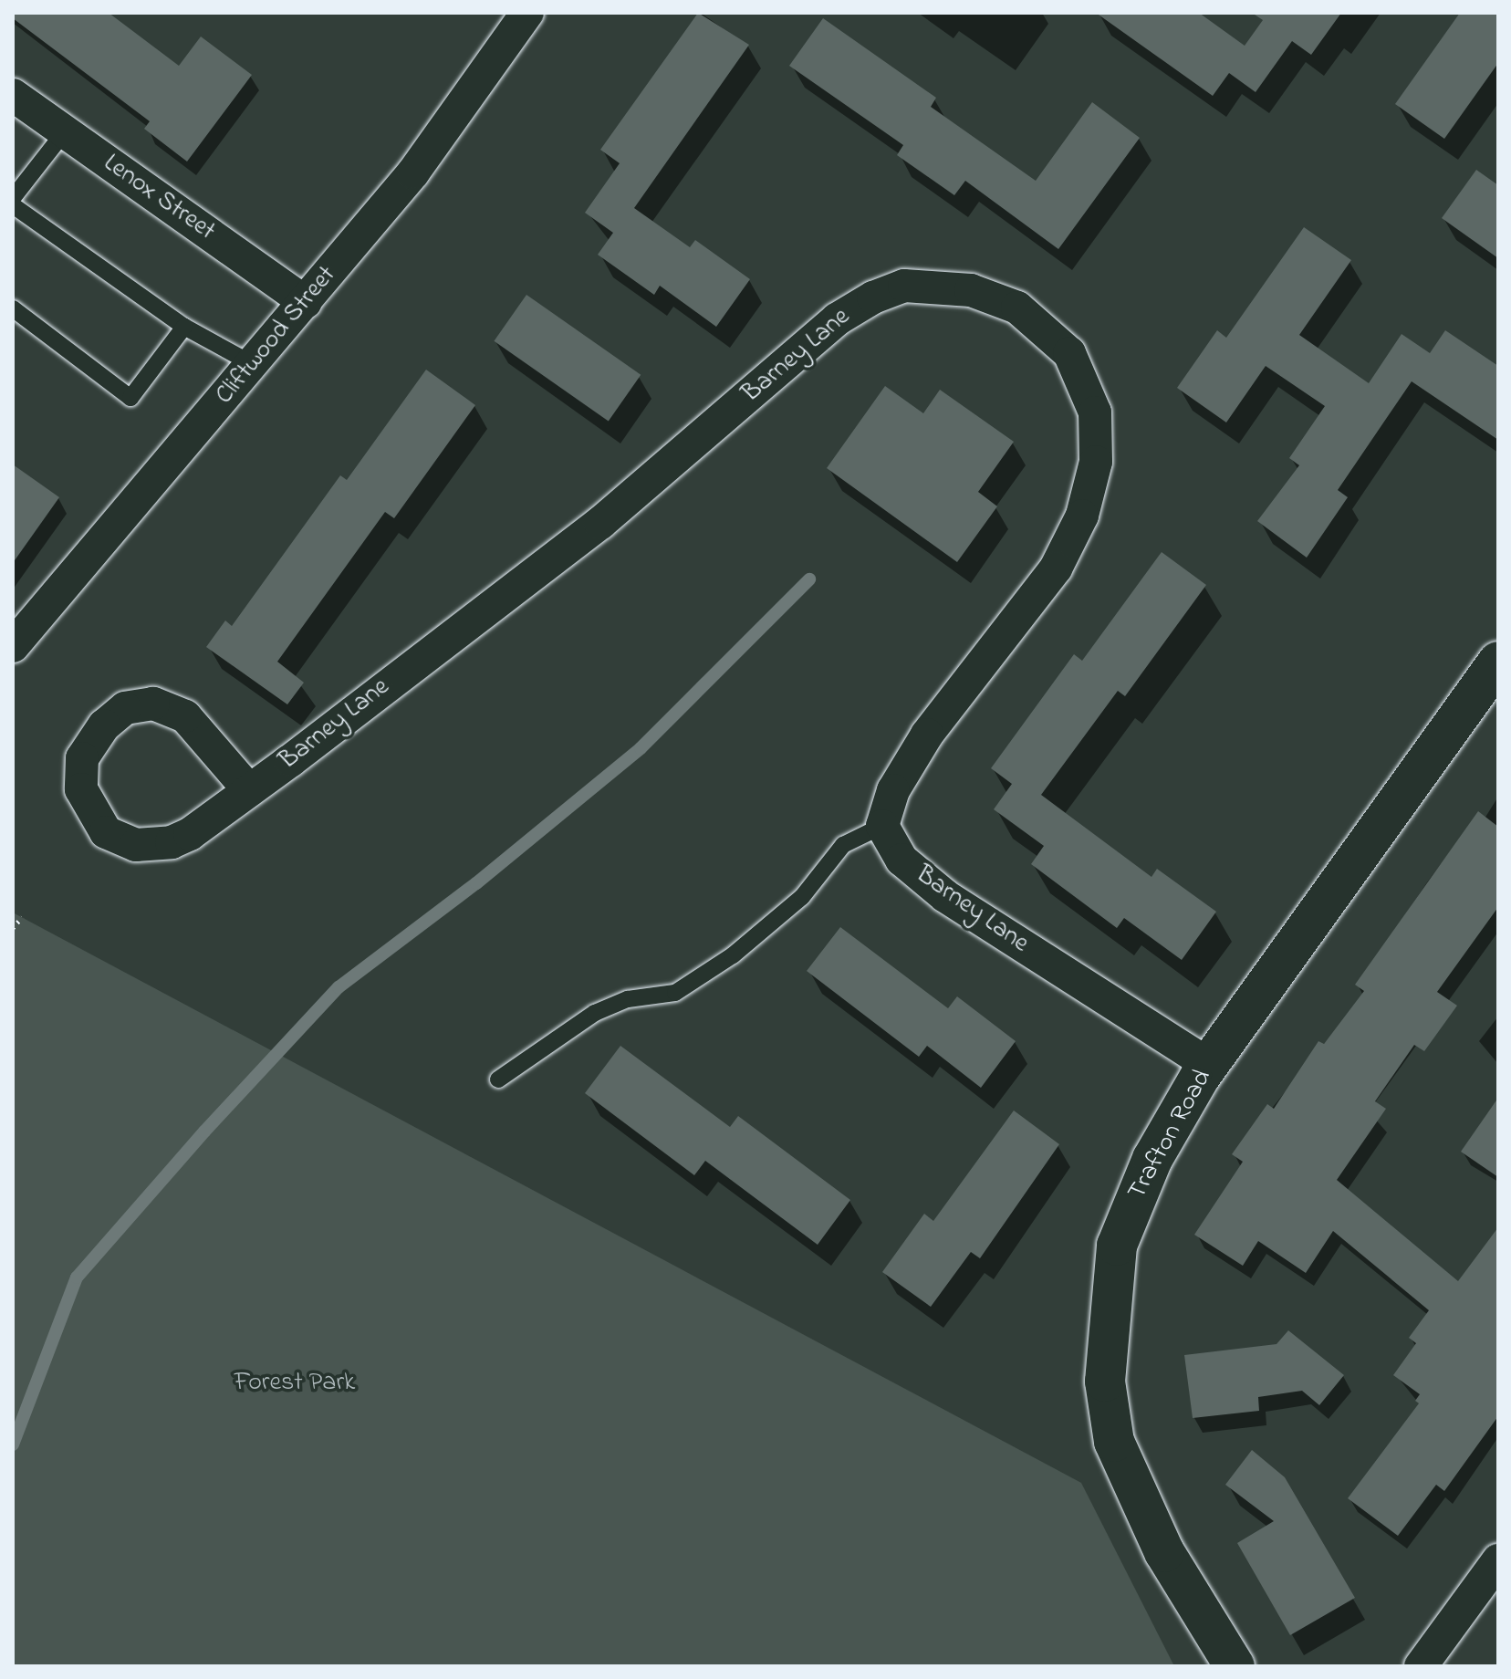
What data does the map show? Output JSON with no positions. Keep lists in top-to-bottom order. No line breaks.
{"streets":{"street":["Lenox Street","Cliftwood Street","Barney Lane","Trafton Road"]},"crossings":[["Lenox Street","Cliftwood Street"],["Barney Lane","Trafton Road"]],"parks":["Forest Park"]}
